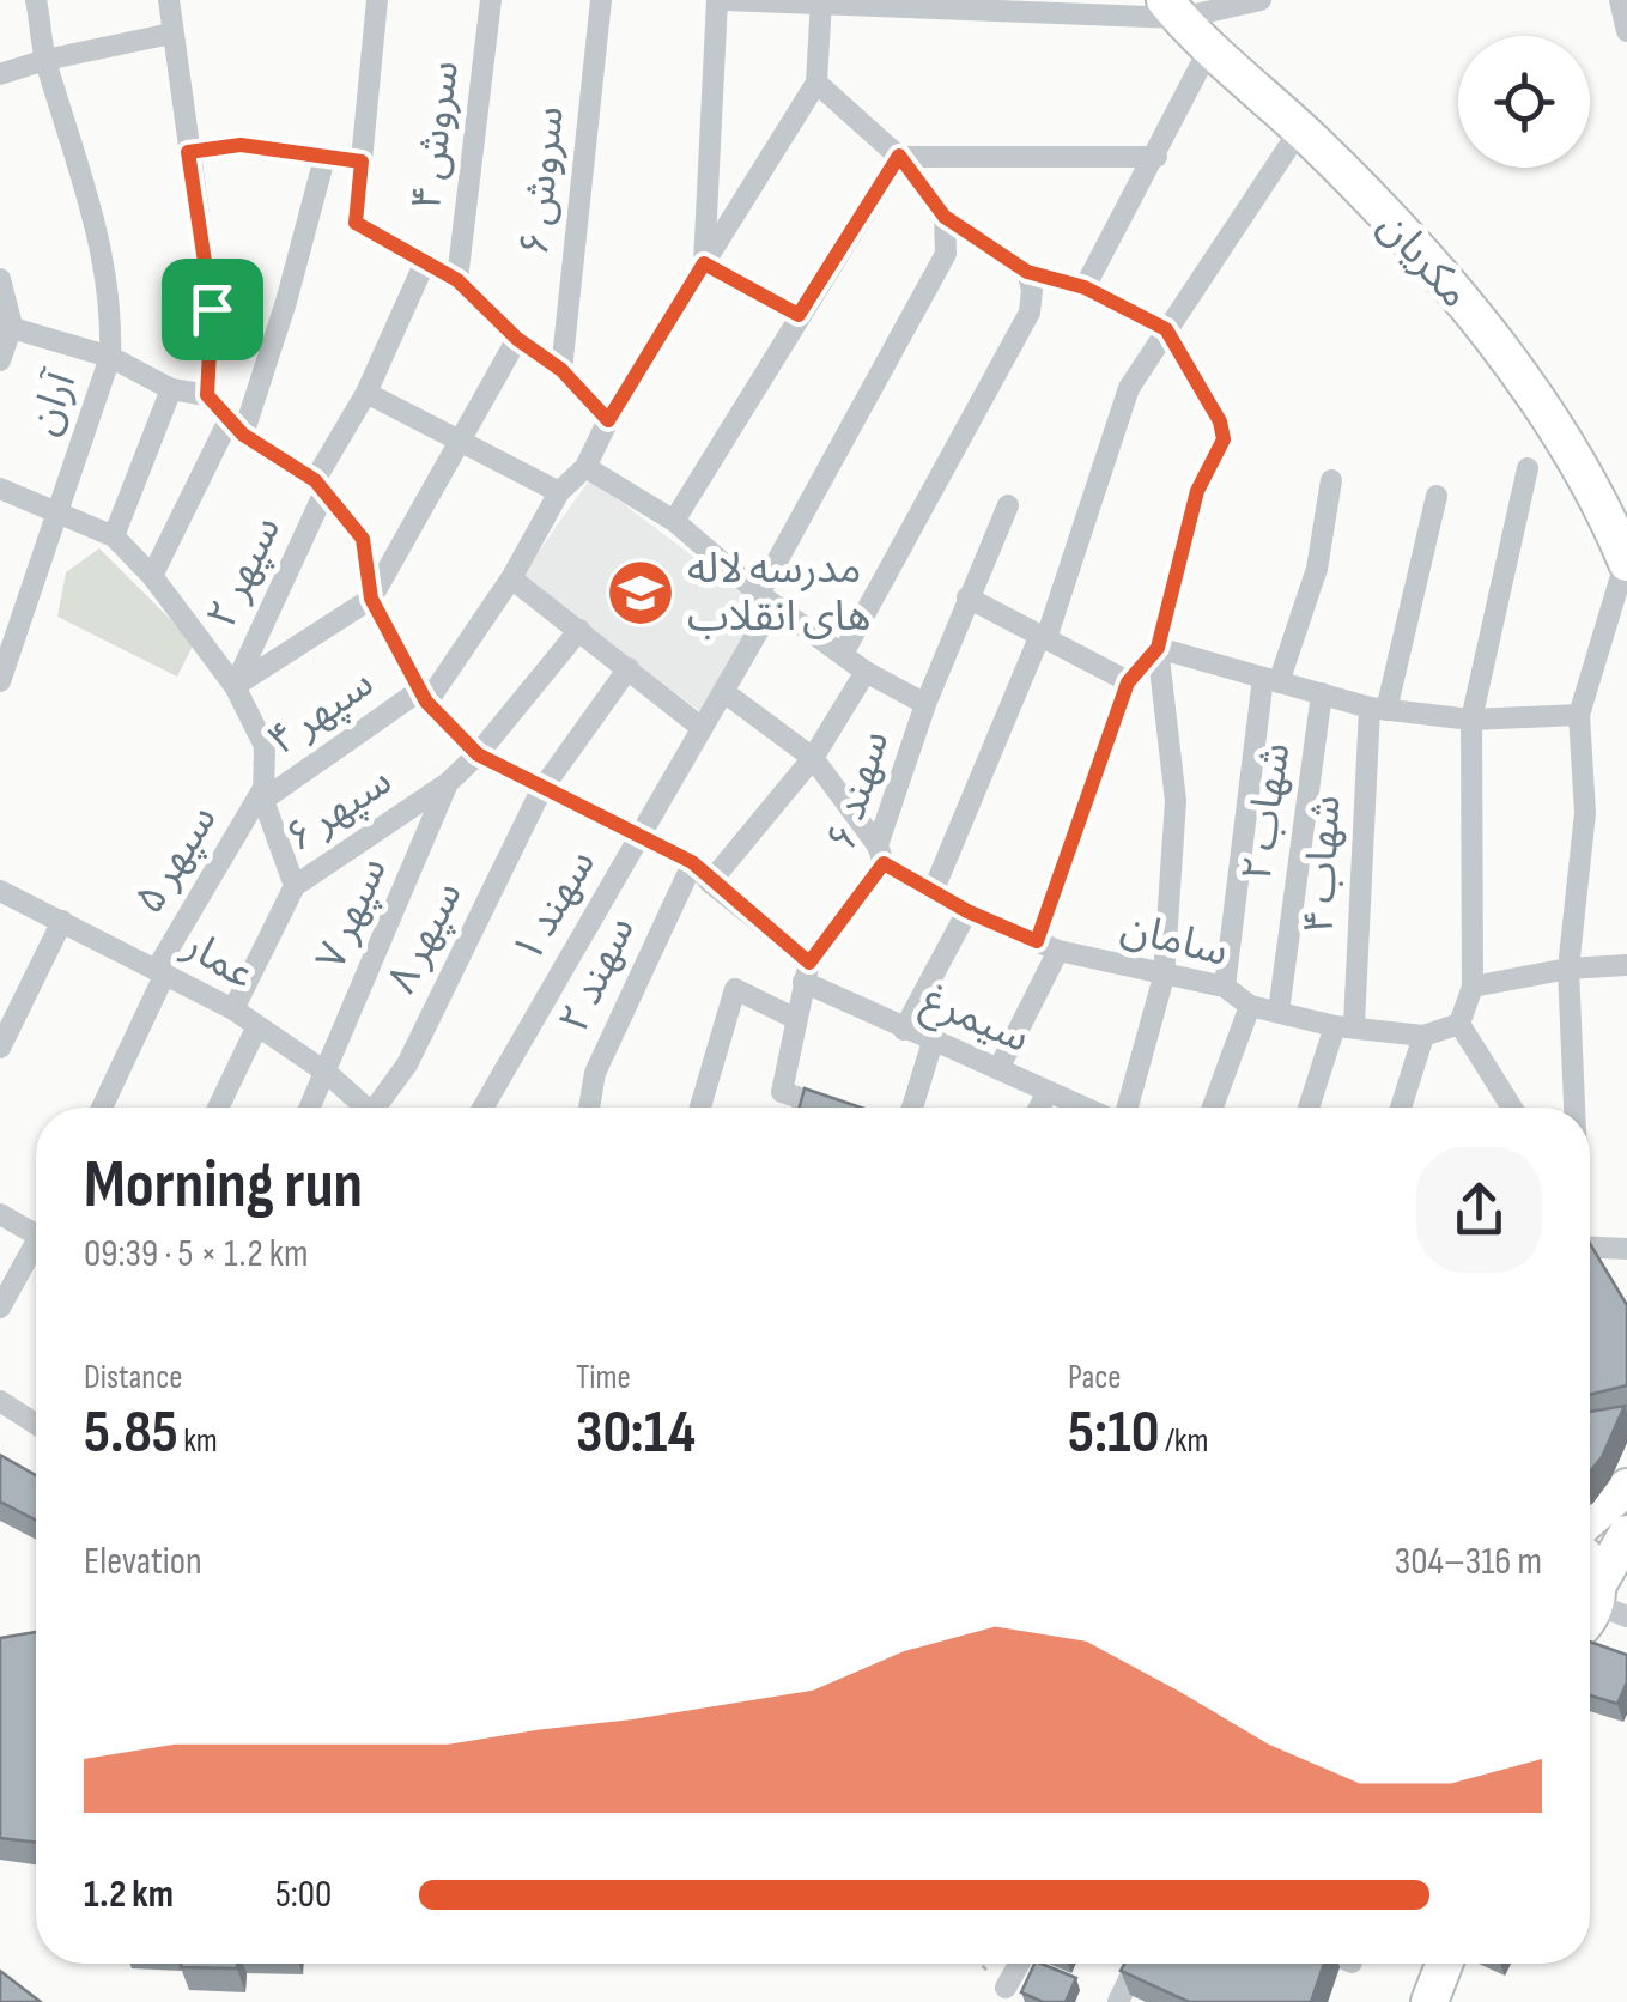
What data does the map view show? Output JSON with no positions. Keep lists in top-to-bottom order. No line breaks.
{"streets":{"main road":["مکریان"],"street":["سروش ۴","سروش ۶","آران","سپهر ۲","سپهر ۴","سهند ۶","سپهر ۶","شهاب ۲","سپهر ۵","شهاب ۴","سهند ۱","سپهر ۷","سپهر ۸","سامان","عمار","سهند ۲","سیمرغ"]},"crossings":[["سپهر ۴","سپهر ۵"],["سهند ۶","سامان"],["سهند ۶","سیمرغ"],["سپهر ۶","سپهر ۷"],["سپهر ۶","عمار"],["شهاب ۲","سامان"],["سپهر ۵","عمار"],["شهاب ۴","سامان"],["سپهر ۷","عمار"],["سهند ۲","سیمرغ"]],"places":{"school or university":["مدرسه لاله های انقلاب"]},"page":{"heading":["Morning run","09:39 · 5 × 1.2 km"],"stats":[["Distance","5.85 km"],["Time","30:14"],["Pace","5:10 /km"]],"chart":["Elevation","304–316 m"],"list":[{"name":"1.2 km","note":"5:00"}]}}
